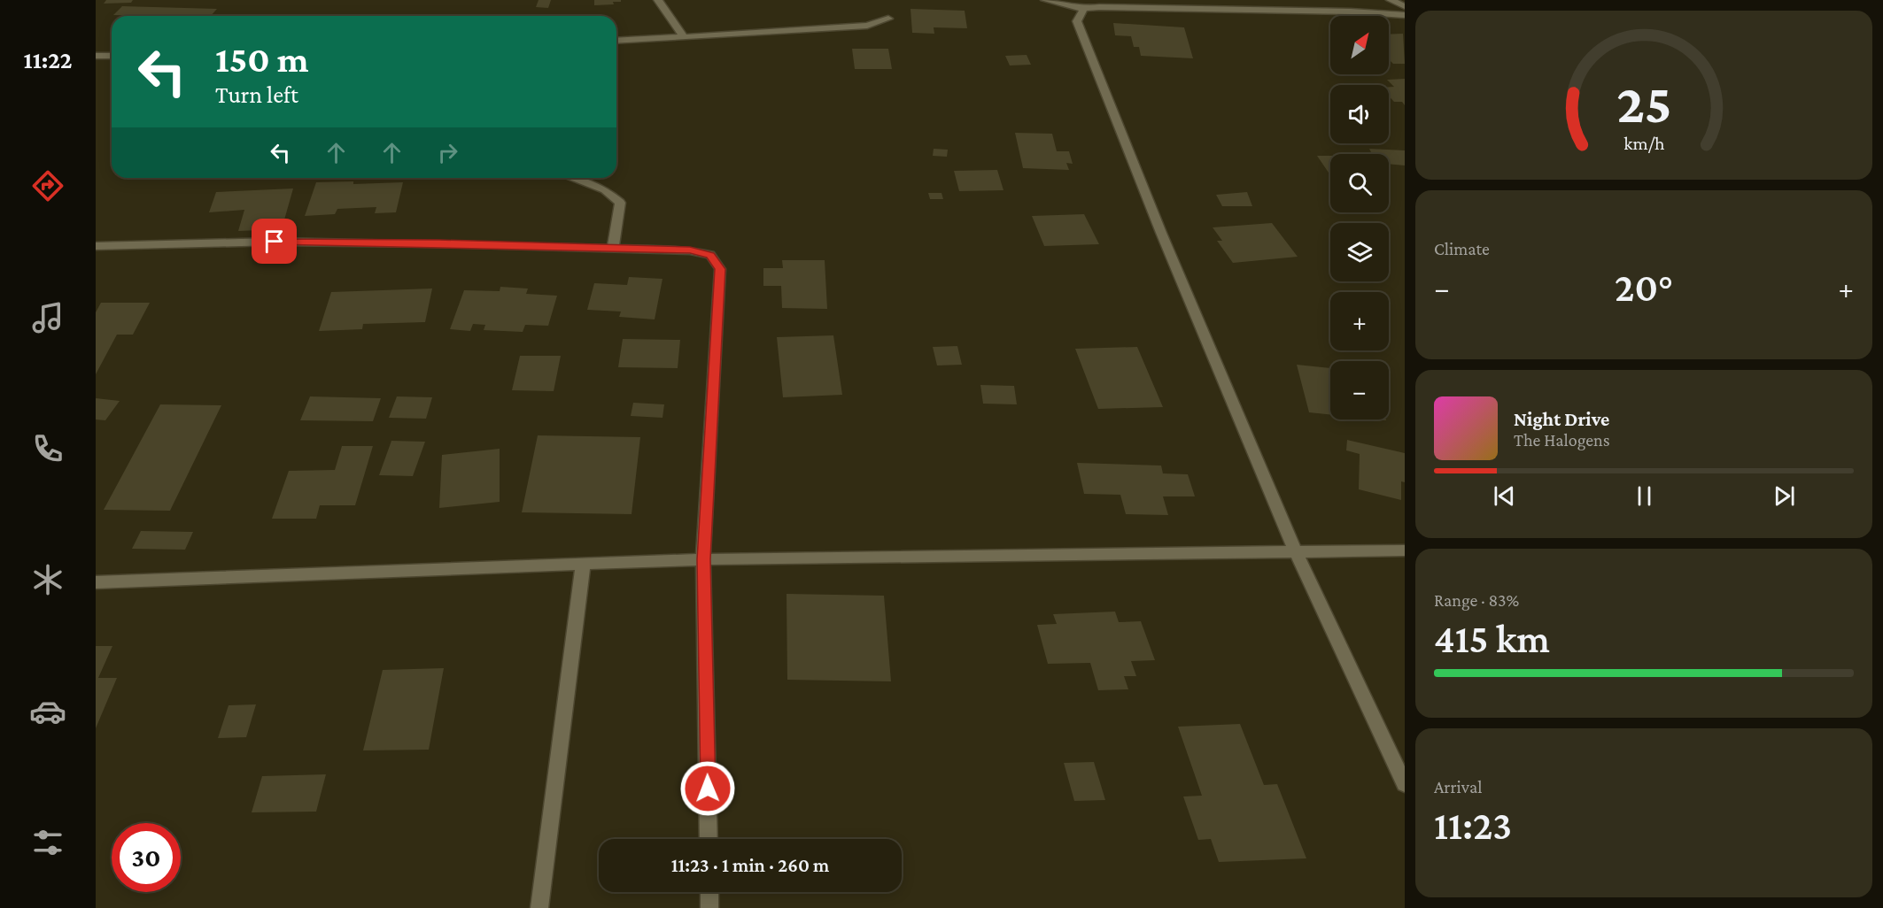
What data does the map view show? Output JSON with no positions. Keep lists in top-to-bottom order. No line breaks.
{"north":"top right","page":{"tabs":"11:22","map_buttons":["+","−"],"turn":["150 m","Turn left"],"tile":["Climate",["Range · 83%","415 km"],["Arrival","11:23"]],"heat":["−","20°","+"],"song":["Night Drive","The Halogens"],"limit":"30","trip":"11:23 · 1 min · 260 m","gauge":["25","km/h"]}}
